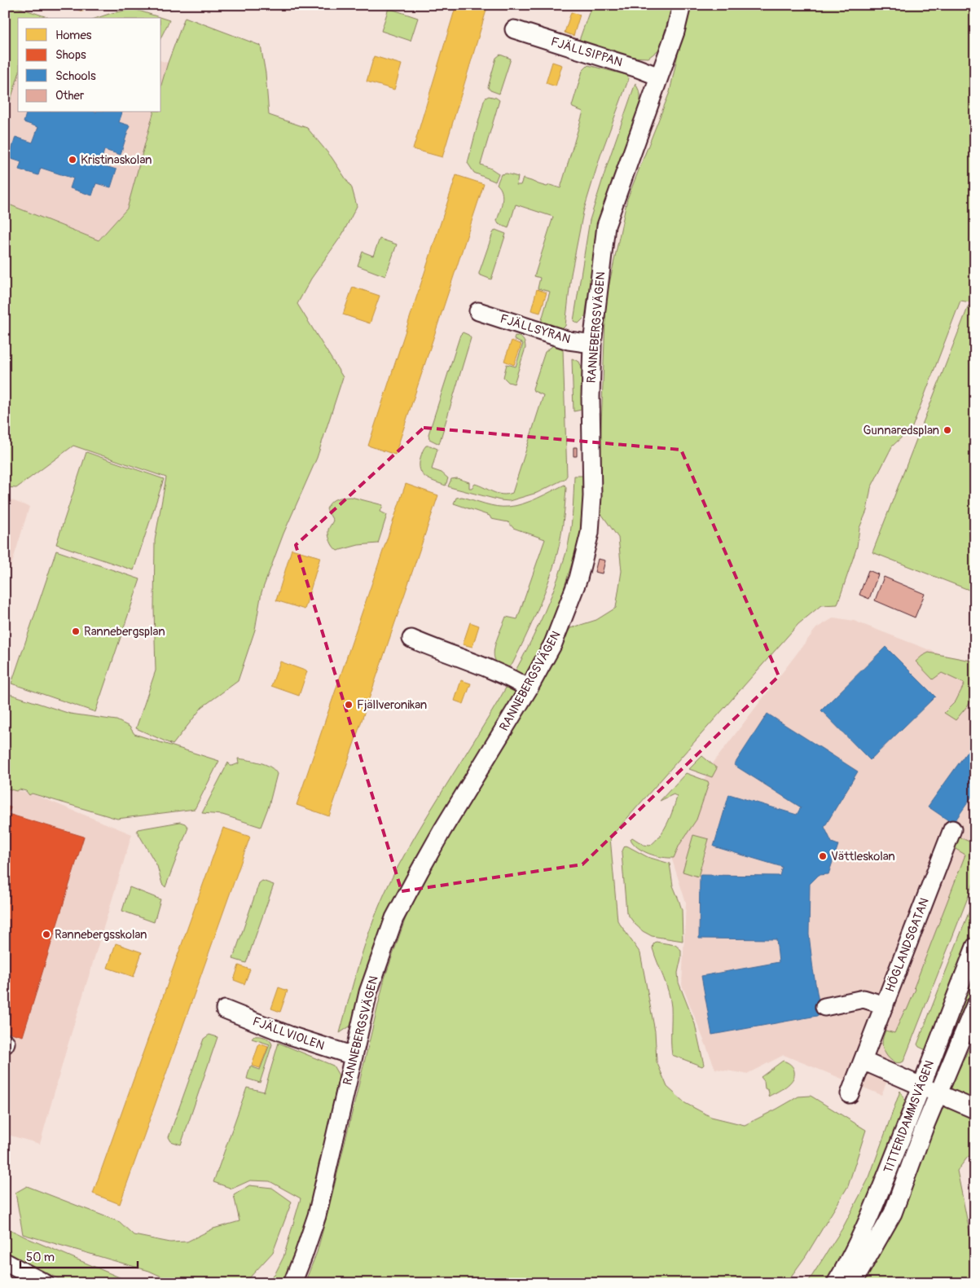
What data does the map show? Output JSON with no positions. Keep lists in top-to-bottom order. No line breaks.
{"streets":{"street":["FJÄLLSIPPAN","RANNEBERGSVÄGEN","FJÄLLSYRAN","HÖGLANDSGATAN","FJÄLLVIOLEN","TITTERIDAMMSVÄGEN"]},"crossings":[["FJÄLLSIPPAN","RANNEBERGSVÄGEN"],["RANNEBERGSVÄGEN","FJÄLLSYRAN"],["RANNEBERGSVÄGEN","FJÄLLVIOLEN"]],"places":["Kristinaskolan","Gunnaredsplan","Rannebergsplan","Fjällveronikan","Vättleskolan","Rannebergsskolan"],"legend":["Homes","Shops","Schools","Other"],"scale_bar":"50 m"}
